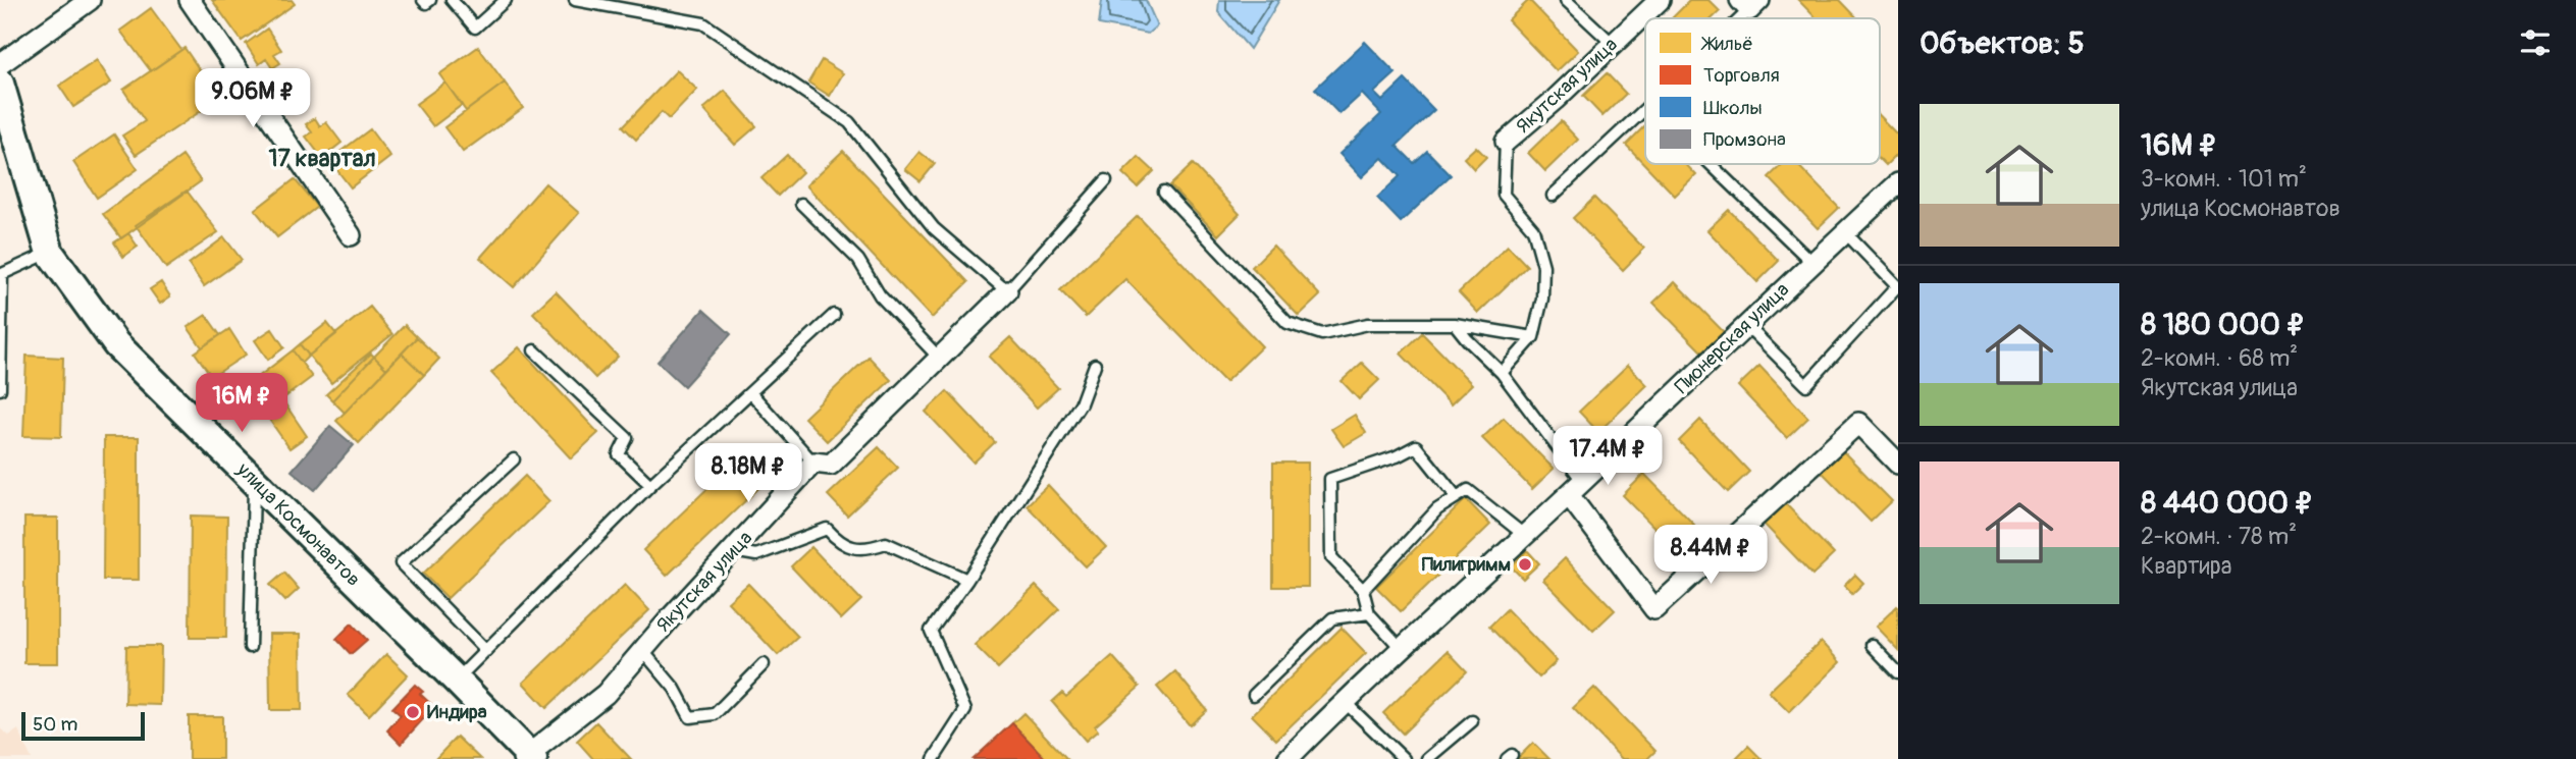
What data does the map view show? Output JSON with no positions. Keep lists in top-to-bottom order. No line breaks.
{"streets":{"street":["Якутская улица","Пионерская улица","улица Космонавтов"]},"crossings":[["Якутская улица","улица Космонавтов"]],"districts":["17 квартал"],"places":["Пилигримм","Индира"],"legend":["Жильё","Торговля","Школы","Промзона"],"scale_bar":"50 m","page":{"heading":"Объектов: 5","price":["9.06M ₽","16M ₽","17.4M ₽","8.18M ₽","8.44M ₽"],"list":[{"name":"16M ₽","note":"3-комн. · 101 m² · улица Космонавтов"},{"name":"8 180 000 ₽","note":"2-комн. · 68 m² · Якутская улица"},{"name":"8 440 000 ₽","note":"2-комн. · 78 m² · Квартира"}],"scale":"50 m"}}
